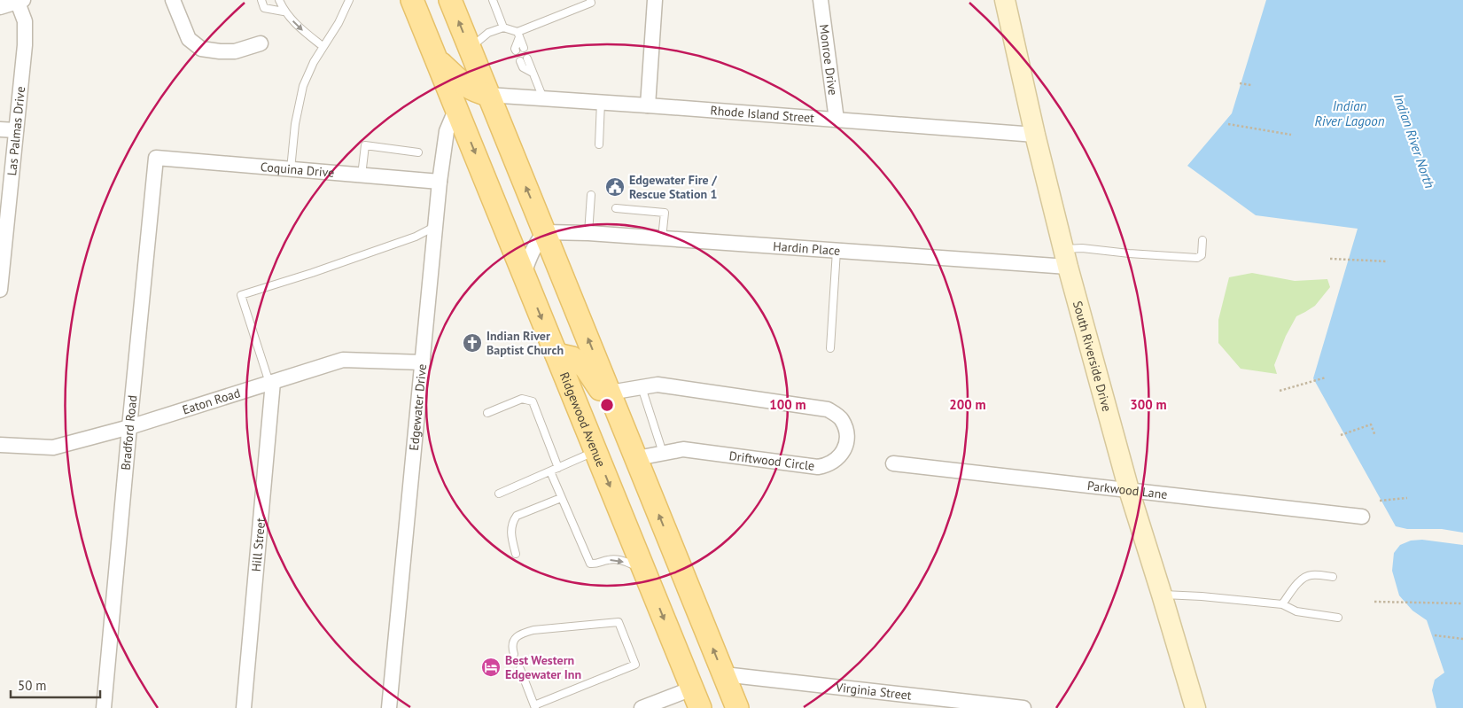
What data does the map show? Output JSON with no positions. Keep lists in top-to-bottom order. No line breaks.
{"streets":{"main road":["Ridgewood Avenue"],"street":["Monroe Drive","Rhode Island Street","Las Palmas Drive","Coquina Drive","Hardin Place","South Riverside Drive","Eaton Road","Edgewater Drive","Bradford Road","Driftwood Circle","Parkwood Lane","Hill Street","Virginia Street"]},"crossings":[["Monroe Drive","Rhode Island Street"],["Rhode Island Street","South Riverside Drive"],["Rhode Island Street","Ridgewood Avenue"],["Coquina Drive","Edgewater Drive"],["Coquina Drive","Bradford Road"],["Hardin Place","South Riverside Drive"],["South Riverside Drive","Parkwood Lane"],["Eaton Road","Edgewater Drive"],["Eaton Road","Bradford Road"],["Eaton Road","Hill Street"],["Edgewater Drive","Ridgewood Avenue"]],"water":["Indian River Lagoon","Indian River North"],"places":{"public building":["Edgewater Fire / Rescue Station 1"],"church":["Indian River Baptist Church"],"hotel":["Best Western Edgewater Inn"]},"scale_bar":"50 m","rings":["100 m","200 m","300 m"]}
